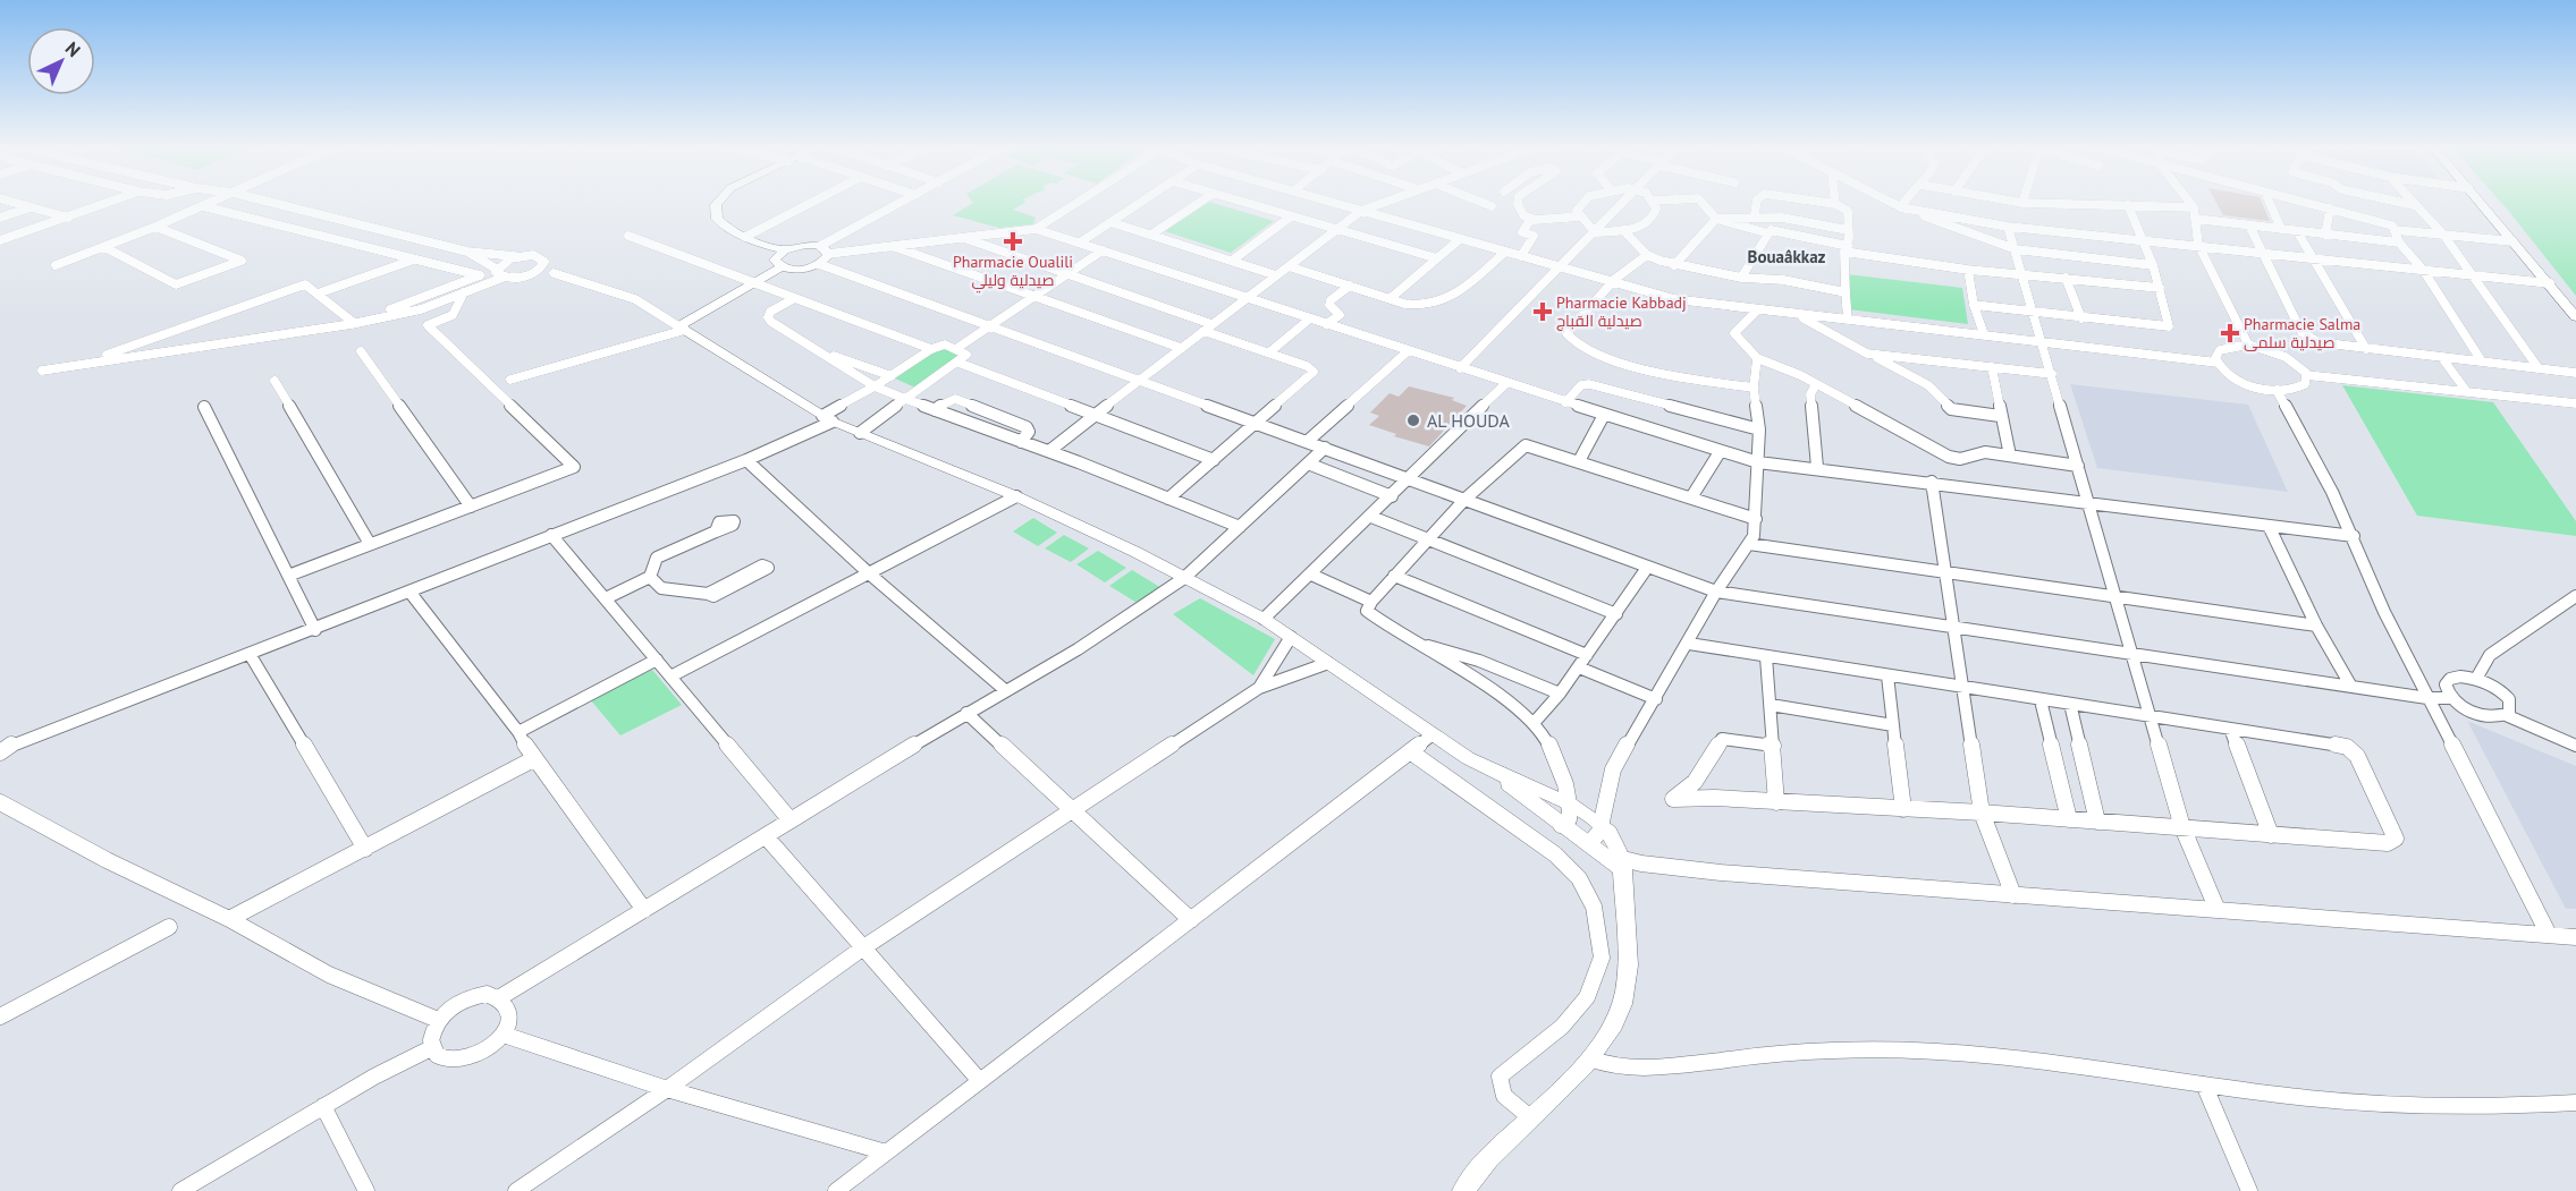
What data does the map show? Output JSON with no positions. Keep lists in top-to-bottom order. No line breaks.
{"districts":["Bouaâkkaz"],"places":{"health":["Pharmacie Oualili صيدلية وليلي","Pharmacie Kabbadj صيدلية القباج","Pharmacie Salma صيدلية سلمى"],"other":["AL HOUDA"]},"north":"top right"}
